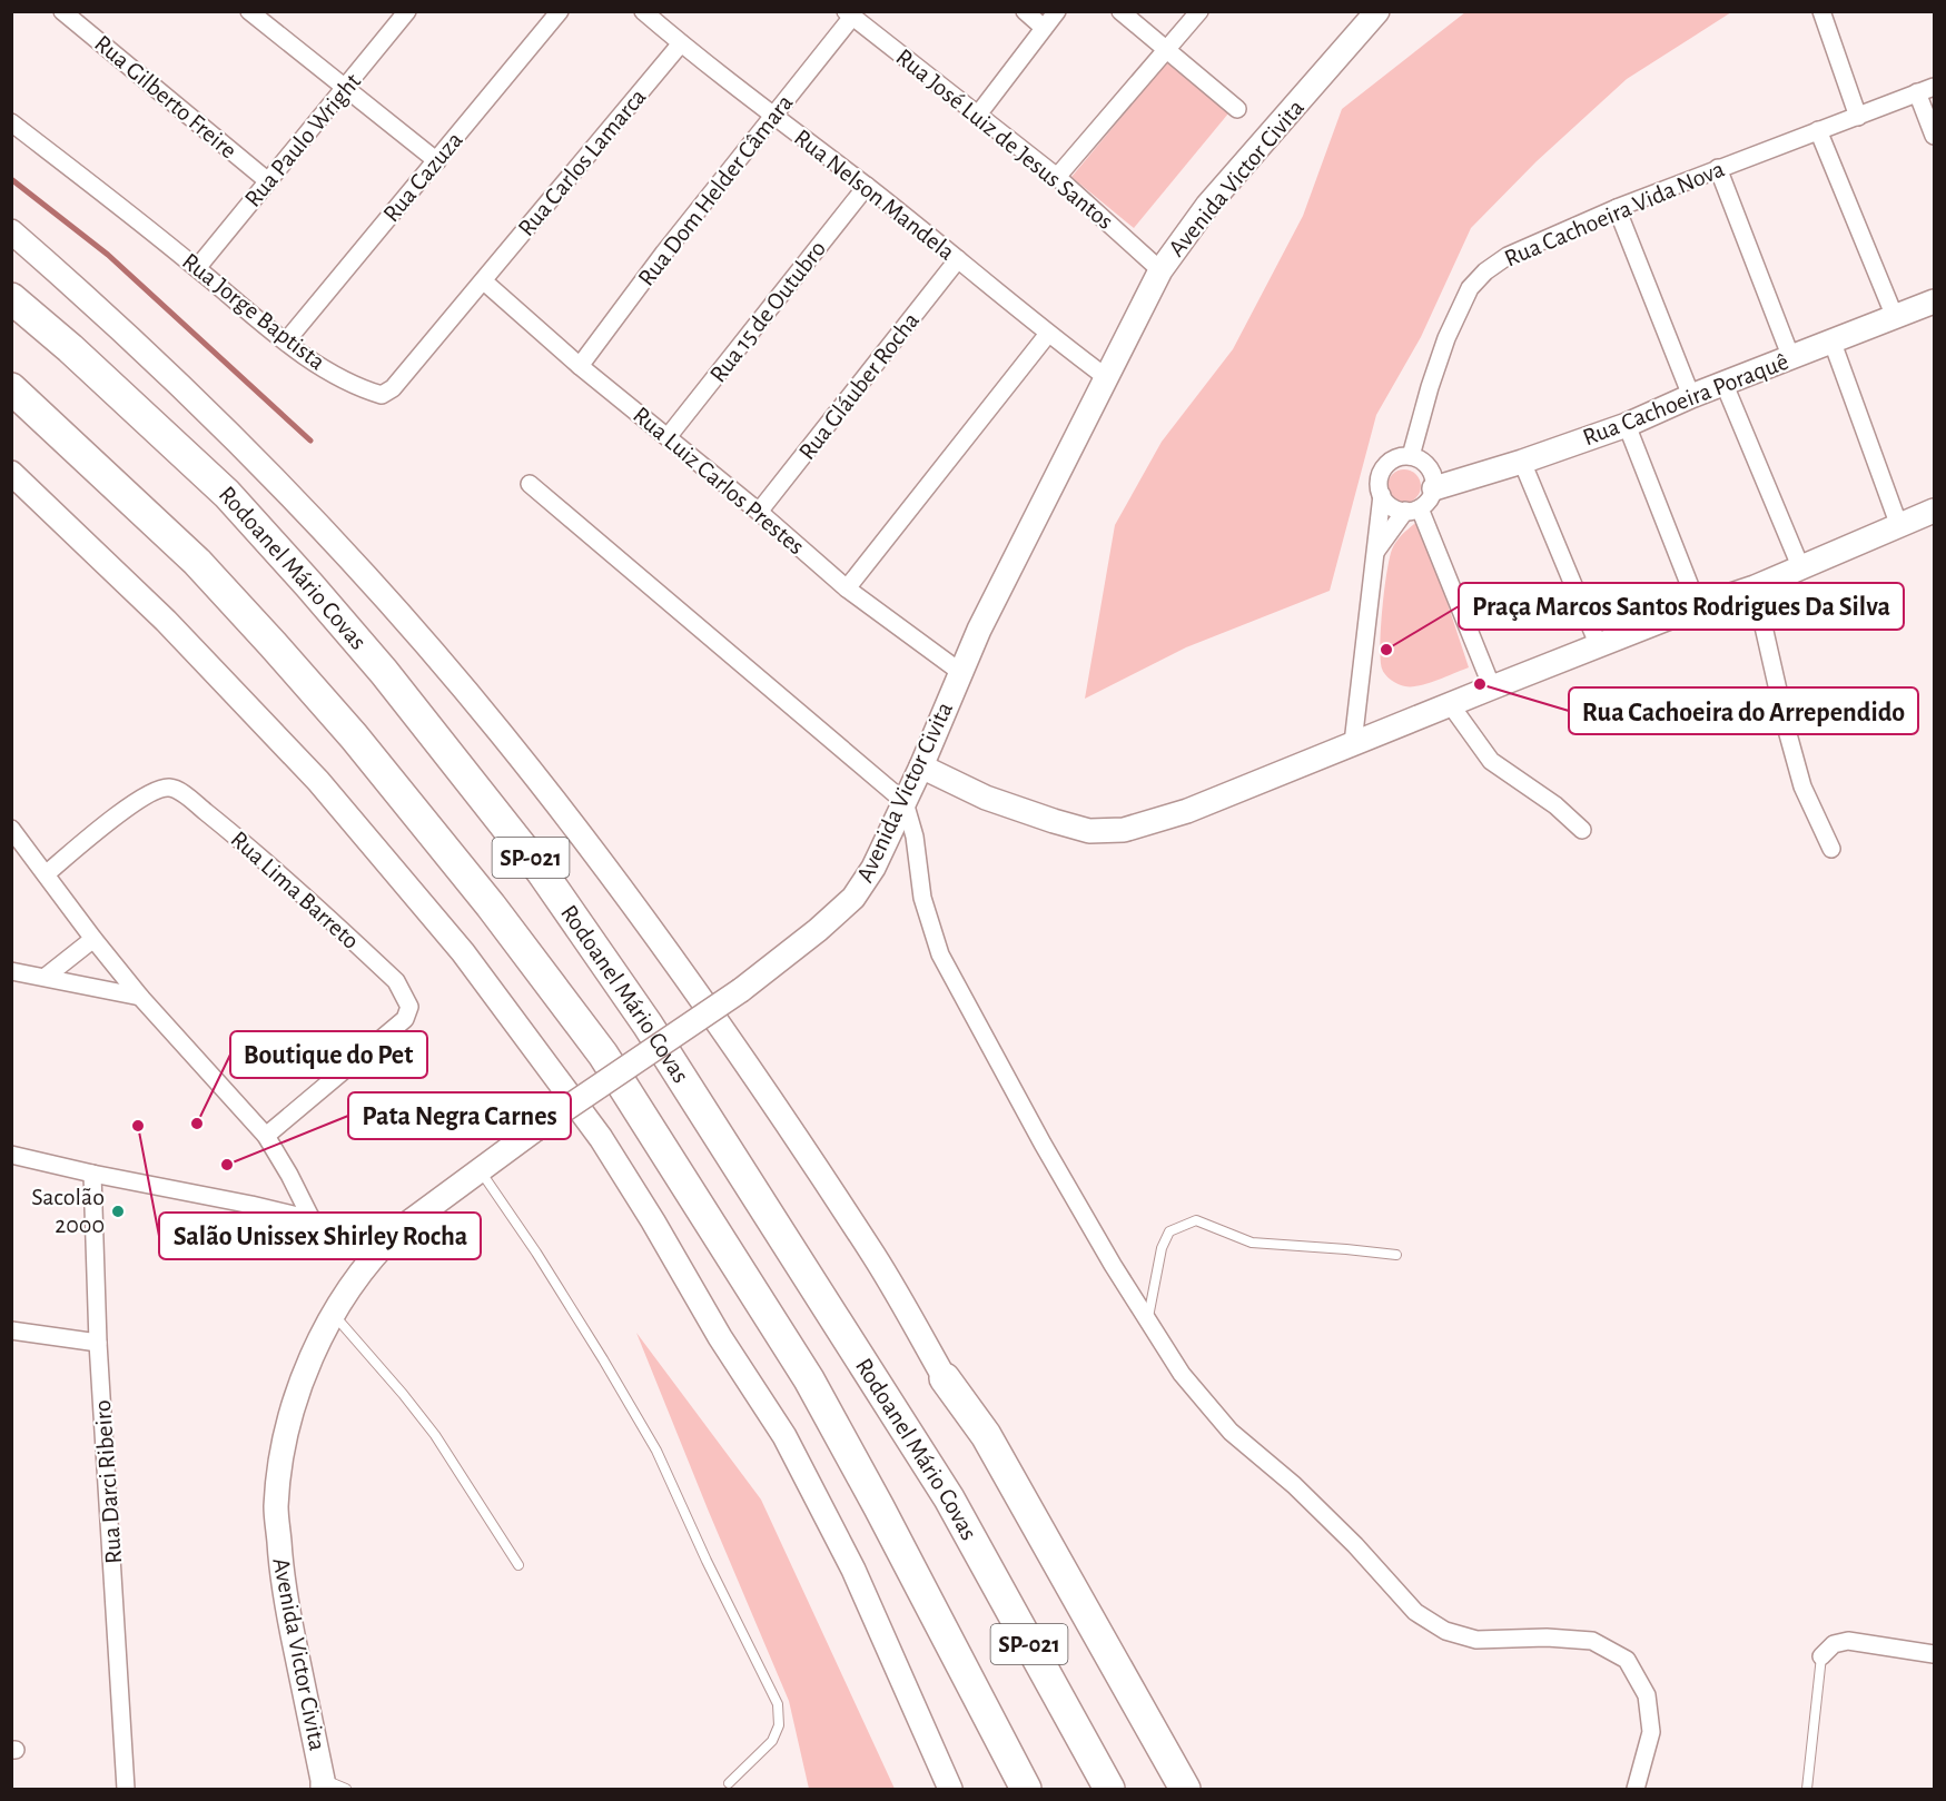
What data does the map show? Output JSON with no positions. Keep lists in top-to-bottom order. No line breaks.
{"streets":{"highway":["Rodoanel Mário Covas","SP-021"],"main road":["Avenida Victor Civita","Rua Cachoeira Poraquê"],"street":["Rua Gilberto Freire","Rua José Luiz de Jesus Santos","Rua Paulo Wright","Rua Carlos Lamarca","Rua Cazuza","Rua Dom Helder Câmara","Rua Nelson Mandela","Rua Cachoeira Vida Nova","Rua Jorge Baptista","Rua 15 de Outubro","Rua Gláuber Rocha","Rua Luiz Carlos Prestes","Rua Lima Barreto","Rua Darci Ribeiro"]},"crossings":[["Rua Gilberto Freire","Rua Paulo Wright"],["Rua José Luiz de Jesus Santos","Avenida Victor Civita"],["Rua José Luiz de Jesus Santos","Rua Dom Helder Câmara"],["Rua Paulo Wright","Rua Jorge Baptista"],["Rua Carlos Lamarca","Rua Nelson Mandela"],["Rua Carlos Lamarca","Rua Jorge Baptista"],["Rua Carlos Lamarca","Rua Luiz Carlos Prestes"],["Rua Cazuza","Rua Jorge Baptista"],["Avenida Victor Civita","Rua Nelson Mandela"],["Avenida Victor Civita","Rua Luiz Carlos Prestes"],["Rua Dom Helder Câmara","Rua Nelson Mandela"],["Rua Dom Helder Câmara","Rua Luiz Carlos Prestes"],["Rua Nelson Mandela","Rua 15 de Outubro"],["Rua Nelson Mandela","Rua Gláuber Rocha"],["Rua Cachoeira Vida Nova","Rua Cachoeira Poraquê"],["Rua Jorge Baptista","Rua Luiz Carlos Prestes"],["Rua 15 de Outubro","Rua Luiz Carlos Prestes"],["Rua Gláuber Rocha","Rua Luiz Carlos Prestes"]],"places":["Praça Marcos Santos Rodrigues Da Silva","Rua Cachoeira do Arrependido","Boutique do Pet","Salão Unissex Shirley Rocha","Pata Negra Carnes","Sacolão 2000"]}
